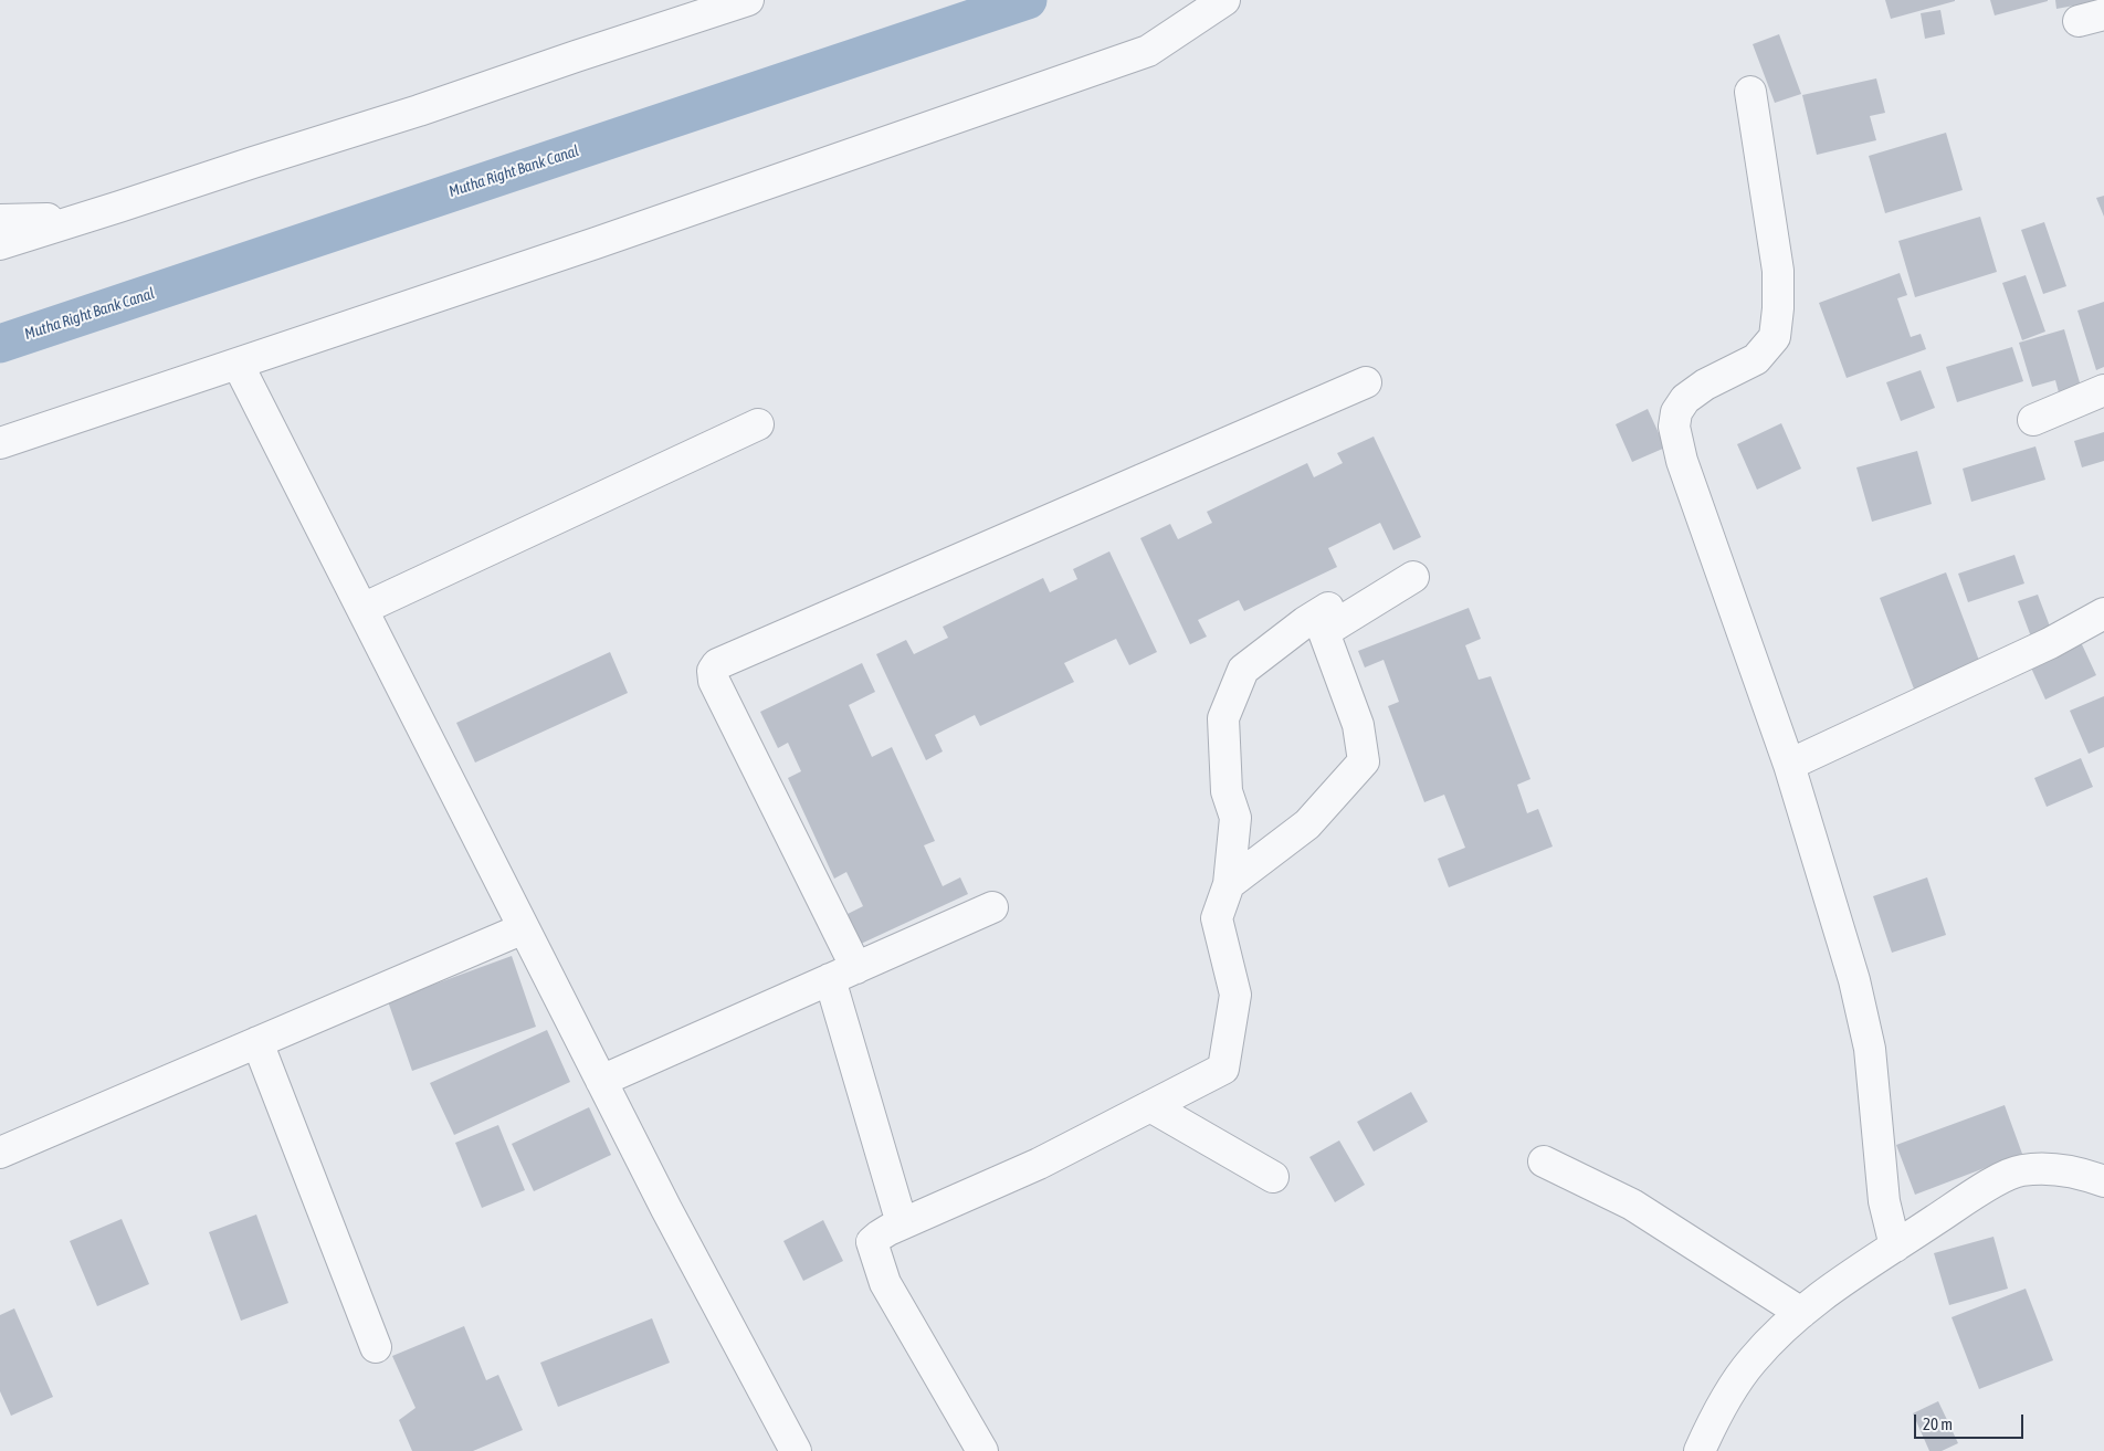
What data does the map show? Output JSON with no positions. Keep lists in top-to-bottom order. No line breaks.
{"water":["Mutha Right Bank Canal"],"scale_bar":"20 m"}
